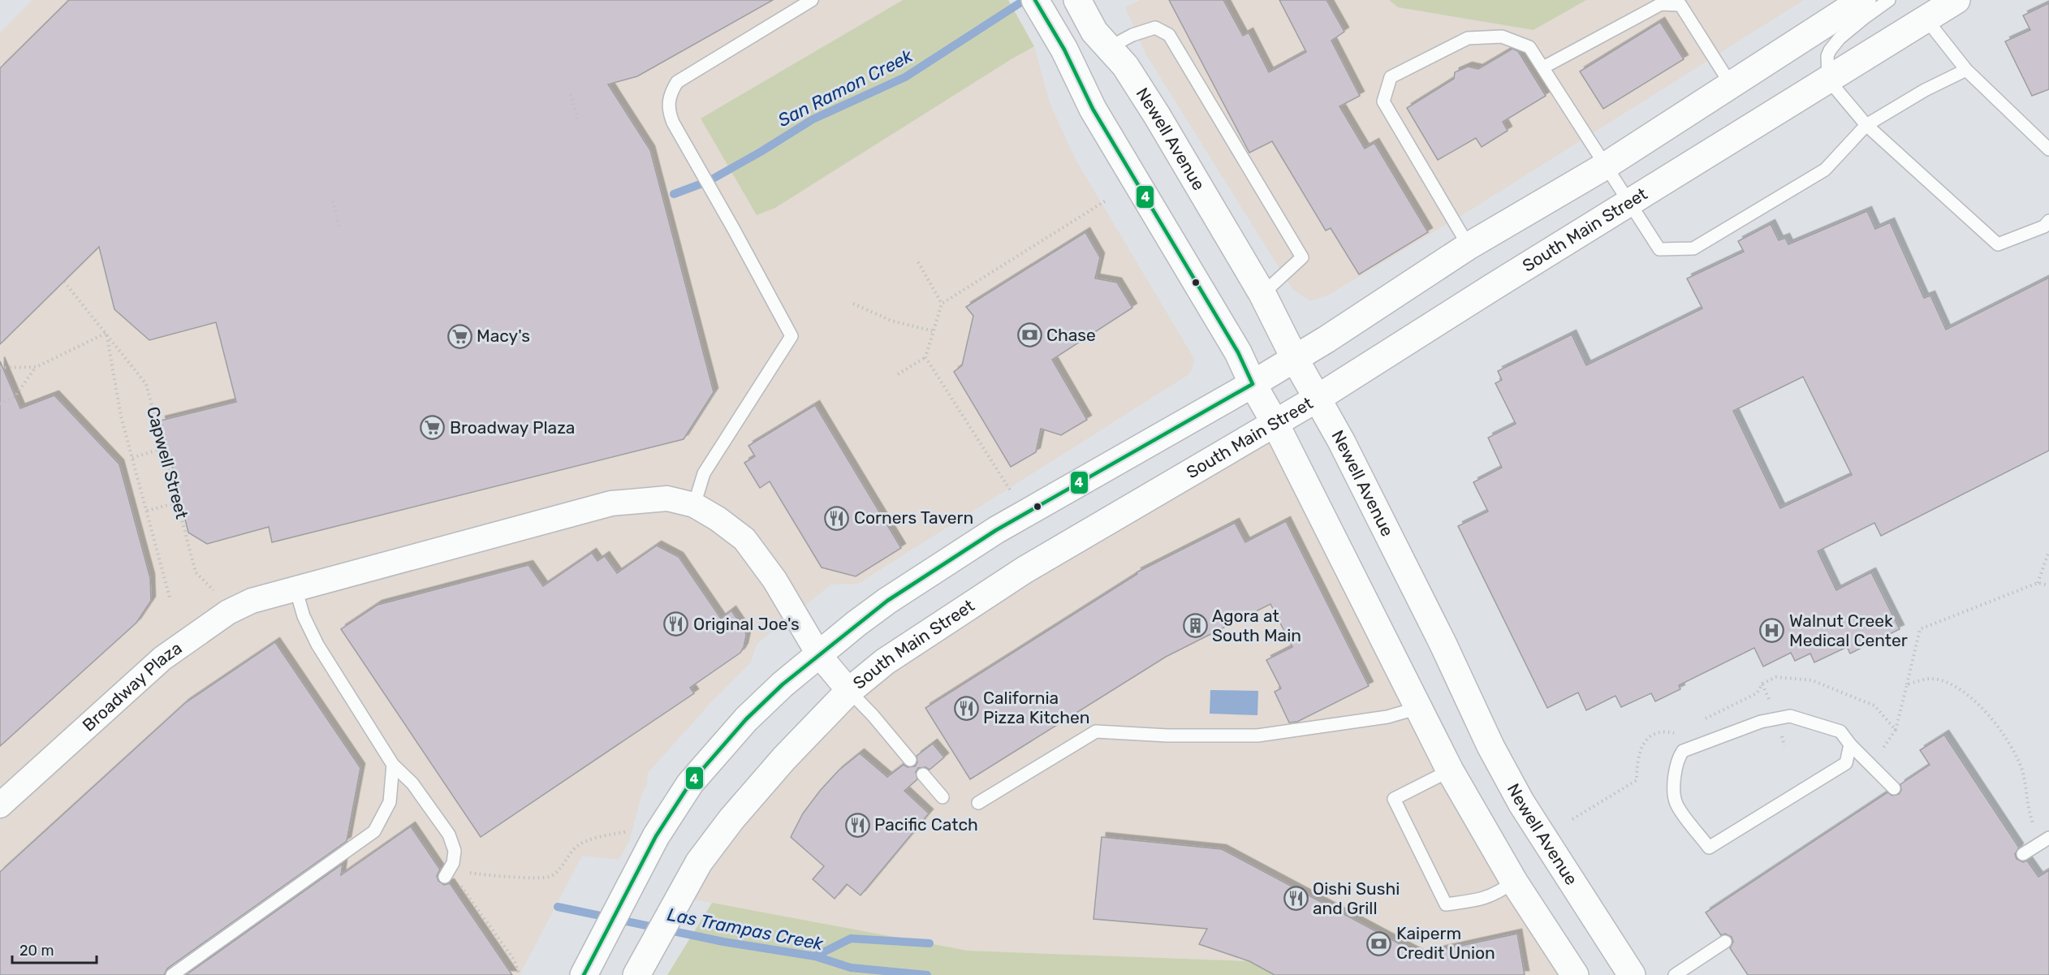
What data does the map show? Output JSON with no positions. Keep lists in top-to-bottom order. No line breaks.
{"streets":{"main road":["Newell Avenue","South Main Street"],"street":["Broadway Plaza"],"path":["Capwell Street"]},"crossings":[["Newell Avenue","South Main Street"],["South Main Street","Broadway Plaza"]],"water":["San Ramon Creek","Las Trampas Creek"],"places":{"bank":["Chase","Kaiperm Credit Union"],"supermarket":["Macy's","Broadway Plaza"],"restaurant":["Corners Tavern","Original Joe's","California Pizza Kitchen","Pacific Catch","Oishi Sushi and Grill"],"building":["Agora at South Main"],"hospital":["Walnut Creek Medical Center"]},"lines":["transit line 4"],"scale_bar":"20 m"}
